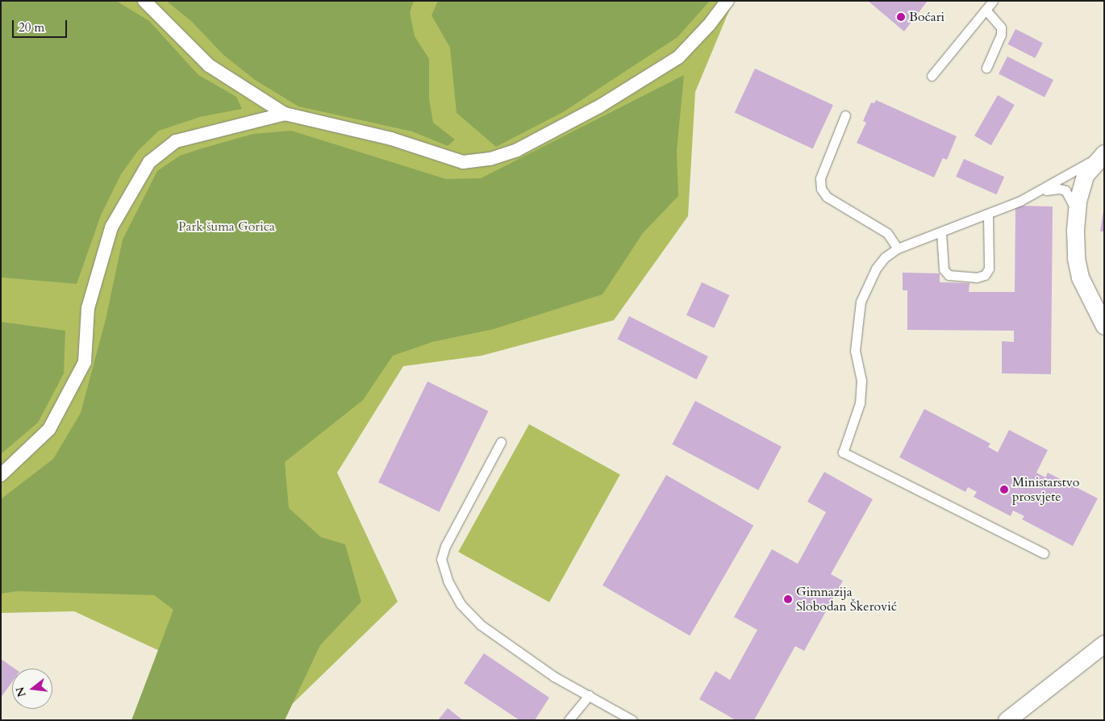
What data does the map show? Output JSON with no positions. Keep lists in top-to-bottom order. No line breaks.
{"parks":["Park šuma Gorica"],"places":["Boćari","Ministarstvo prosvjete","Gimnazija Slobodan Škerović"],"scale_bar":"20 m","north":"left"}
